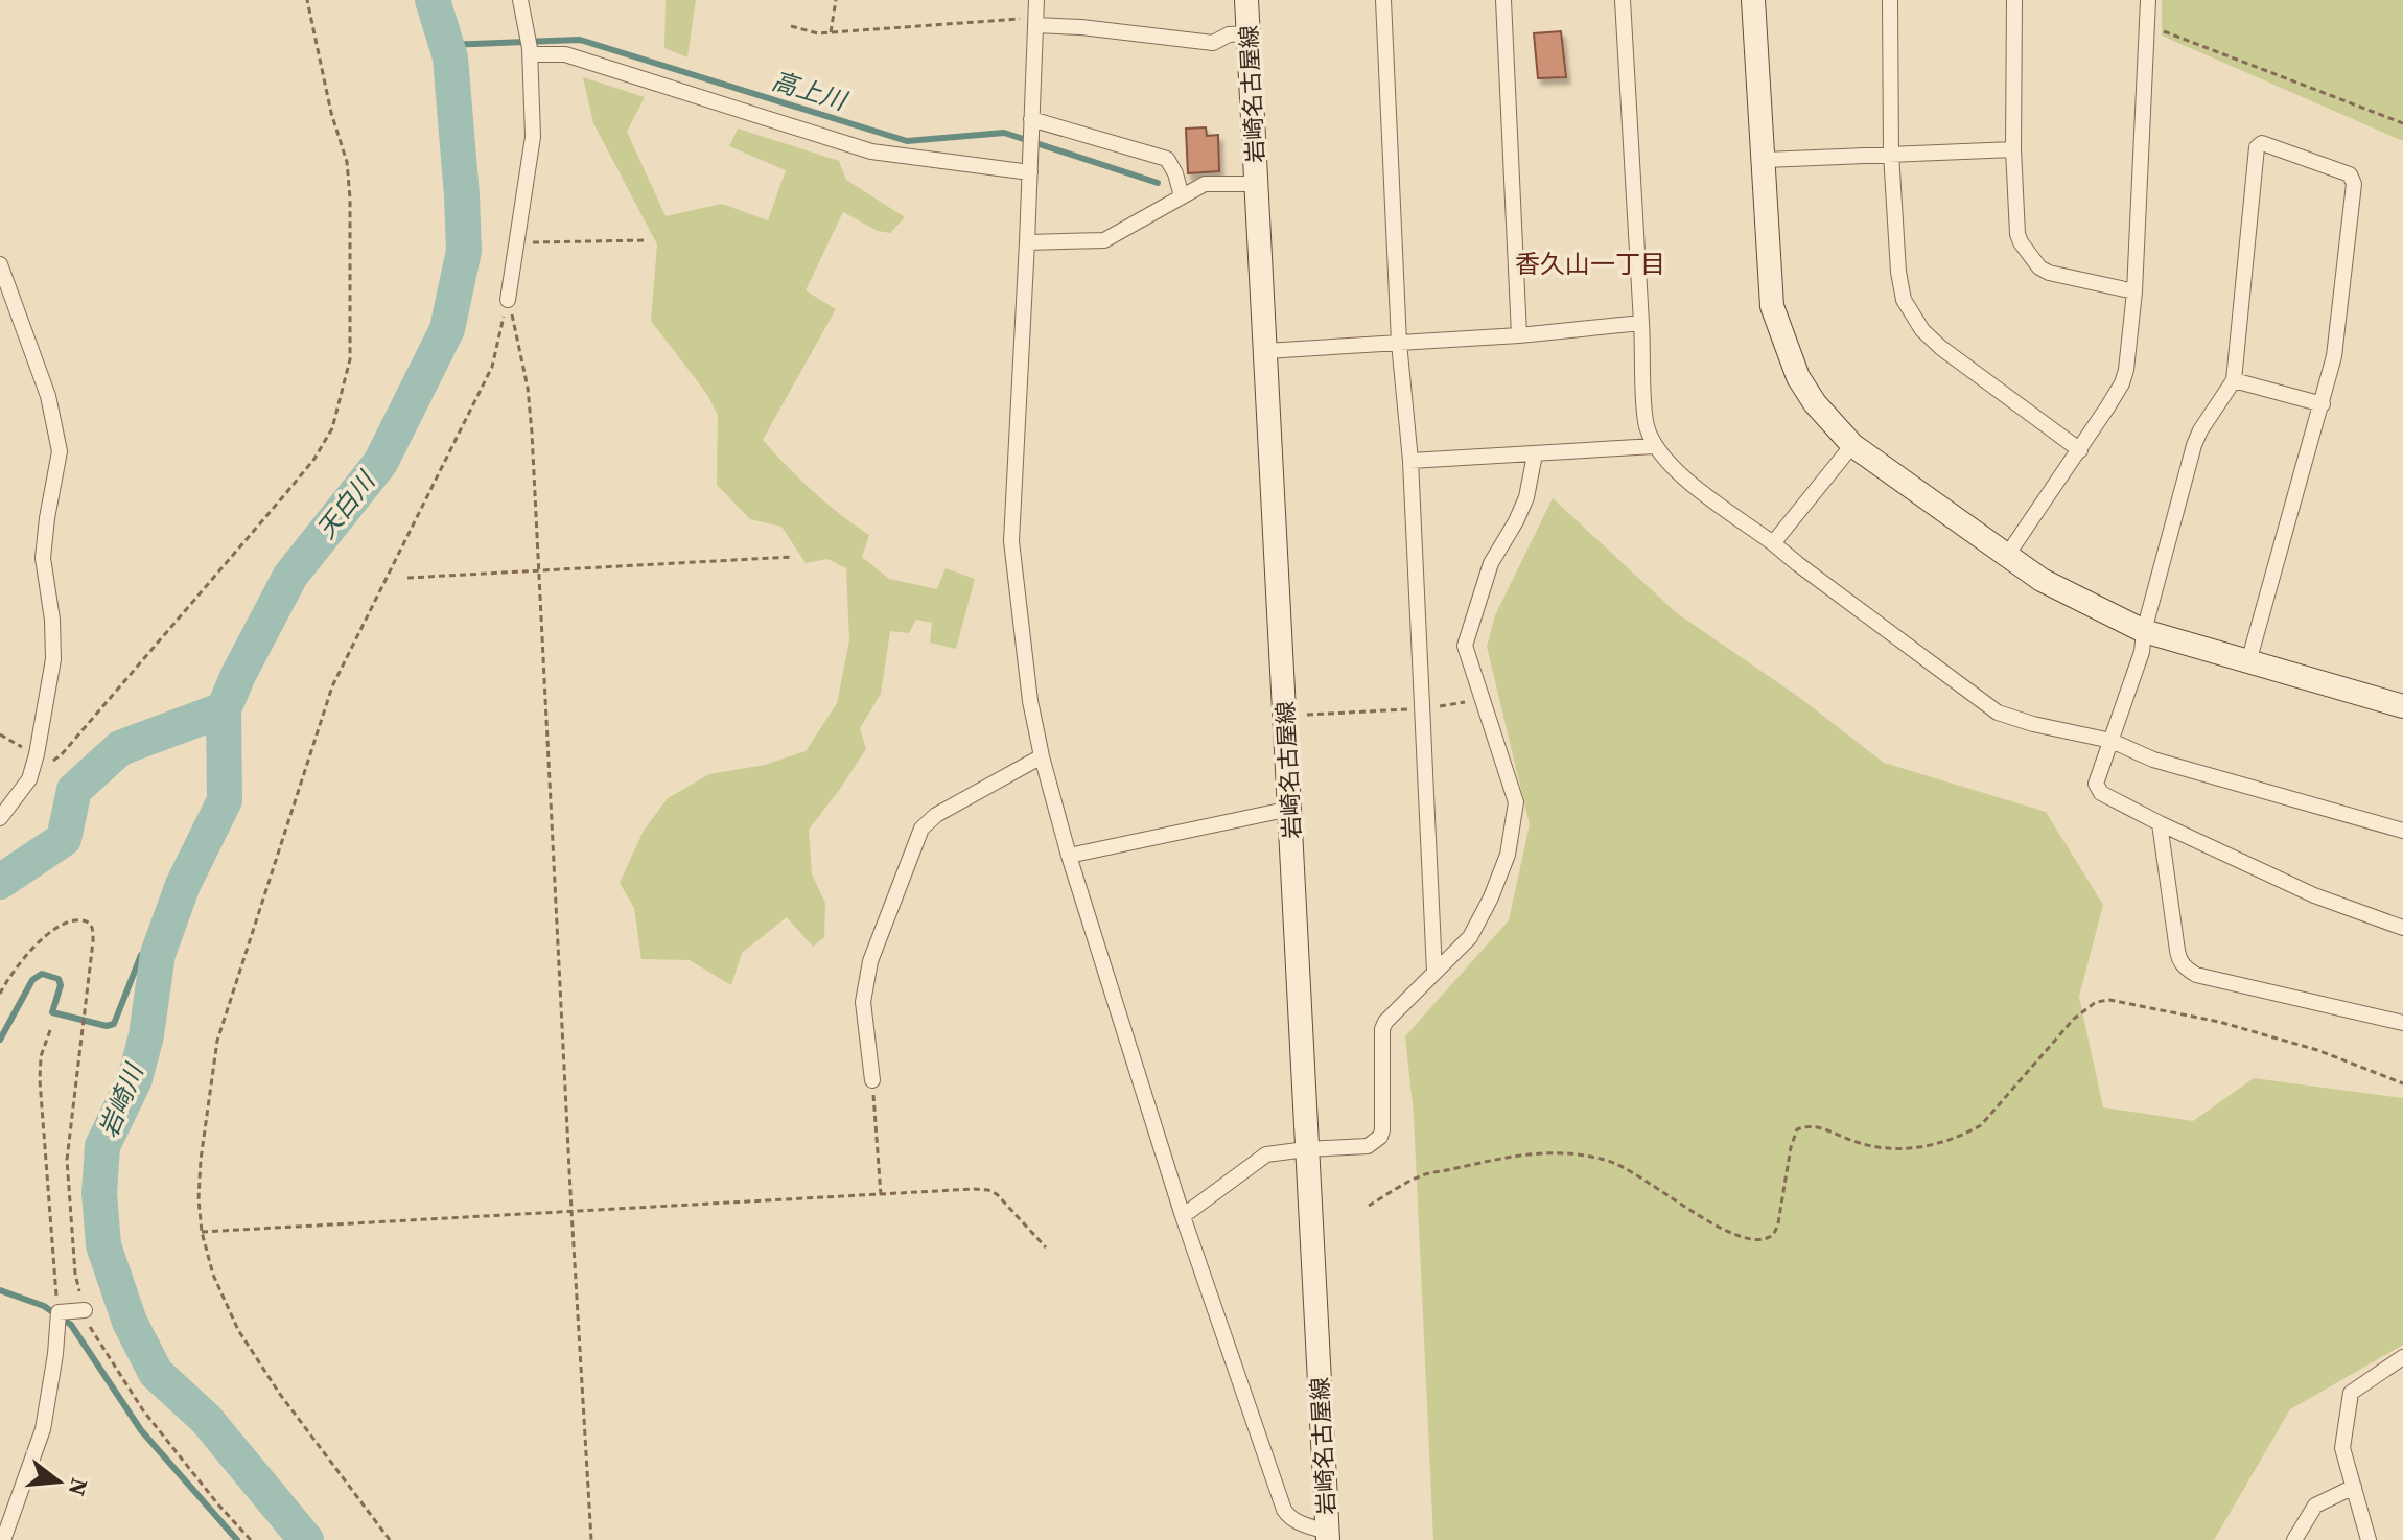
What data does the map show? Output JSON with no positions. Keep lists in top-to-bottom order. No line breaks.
{"streets":{"main road":["岩崎名古屋線"]},"districts":["香久山一丁目"],"water":["高上川","天白川","岩崎川"],"north":"right"}
